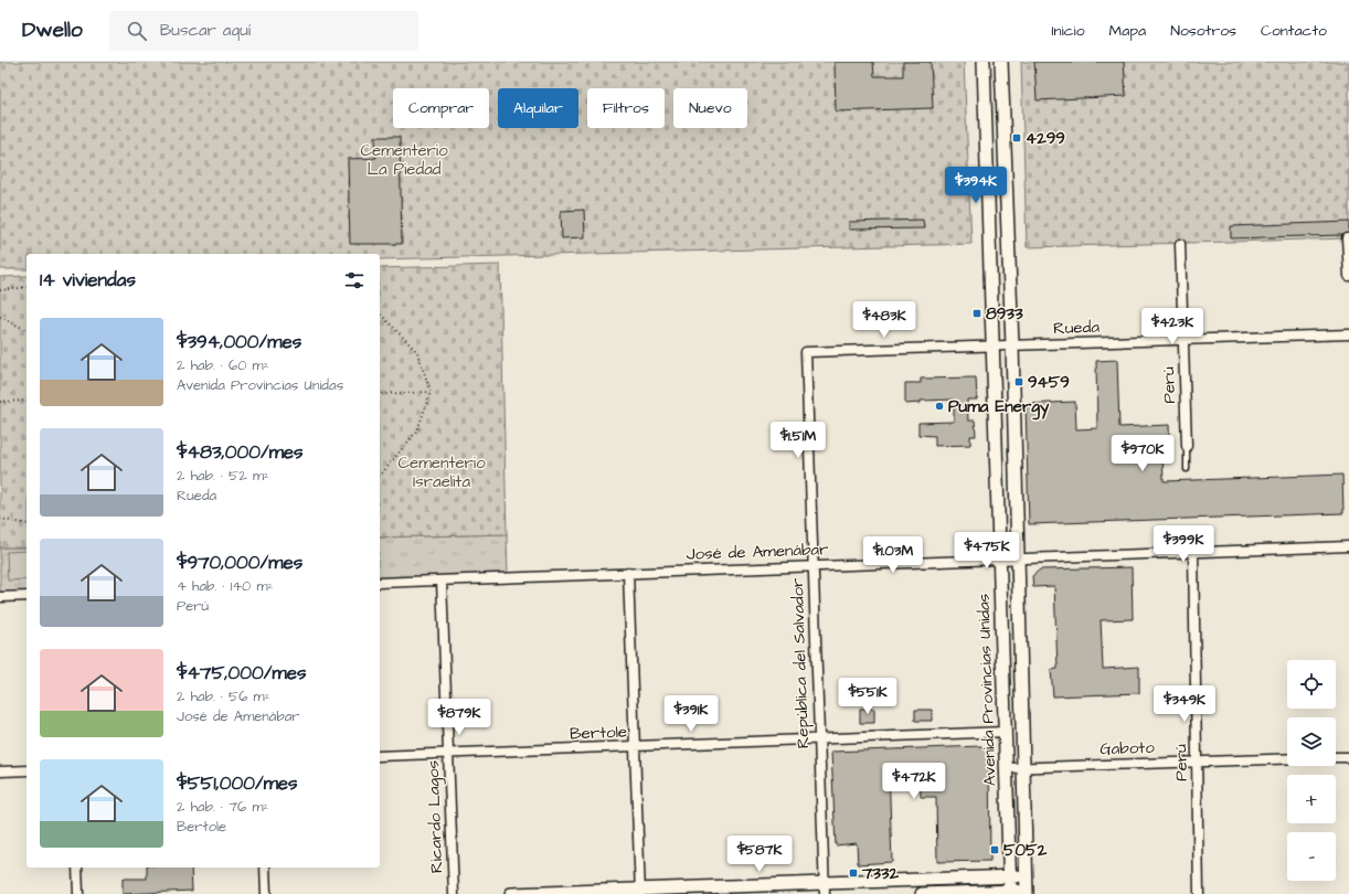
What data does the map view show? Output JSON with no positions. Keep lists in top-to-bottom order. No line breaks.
{"streets":{"main road":["Avenida Provincias Unidas"],"street":["Rueda","Perú","José de Amenábar","República del Salvador","Bertole","Gaboto","Ricardo Lagos"]},"crossings":[["Rueda","Perú"],["Rueda","República del Salvador"],["Rueda","Avenida Provincias Unidas"],["Perú","José de Amenábar"],["Perú","Gaboto"],["José de Amenábar","República del Salvador"],["José de Amenábar","Avenida Provincias Unidas"],["José de Amenábar","Ricardo Lagos"],["República del Salvador","Bertole"],["Avenida Provincias Unidas","Bertole"],["Avenida Provincias Unidas","Gaboto"],["Bertole","Ricardo Lagos"]],"parks":["Cementerio La Piedad","Cementerio Israelita"],"places":{"transit":["4299","8933","9459","5052","7332"],"other":["Puma Energy"]},"page":{"header":"Dwello","search":"Buscar aquí","nav":["Inicio","Mapa","Nosotros","Contacto"],"chip":["Comprar","Alquilar","Filtros","Nuevo"],"price":["$394K","$483K","$423K","$1.51M","$970K","$399K","$475K","$1.03M","$551K","$349K","$391K","$879K","$472K","$587K"],"heading":"14 viviendas","list":[{"name":"$394,000/mes","note":"2 hab. · 60 m² · Avenida Provincias Unidas"},{"name":"$483,000/mes","note":"2 hab. · 52 m² · Rueda"},{"name":"$970,000/mes","note":"4 hab. · 140 m² · Perú"},{"name":"$475,000/mes","note":"2 hab. · 56 m² · José de Amenábar"},{"name":"$551,000/mes","note":"2 hab. · 76 m² · Bertole"}],"map_buttons":["+","−"]}}
